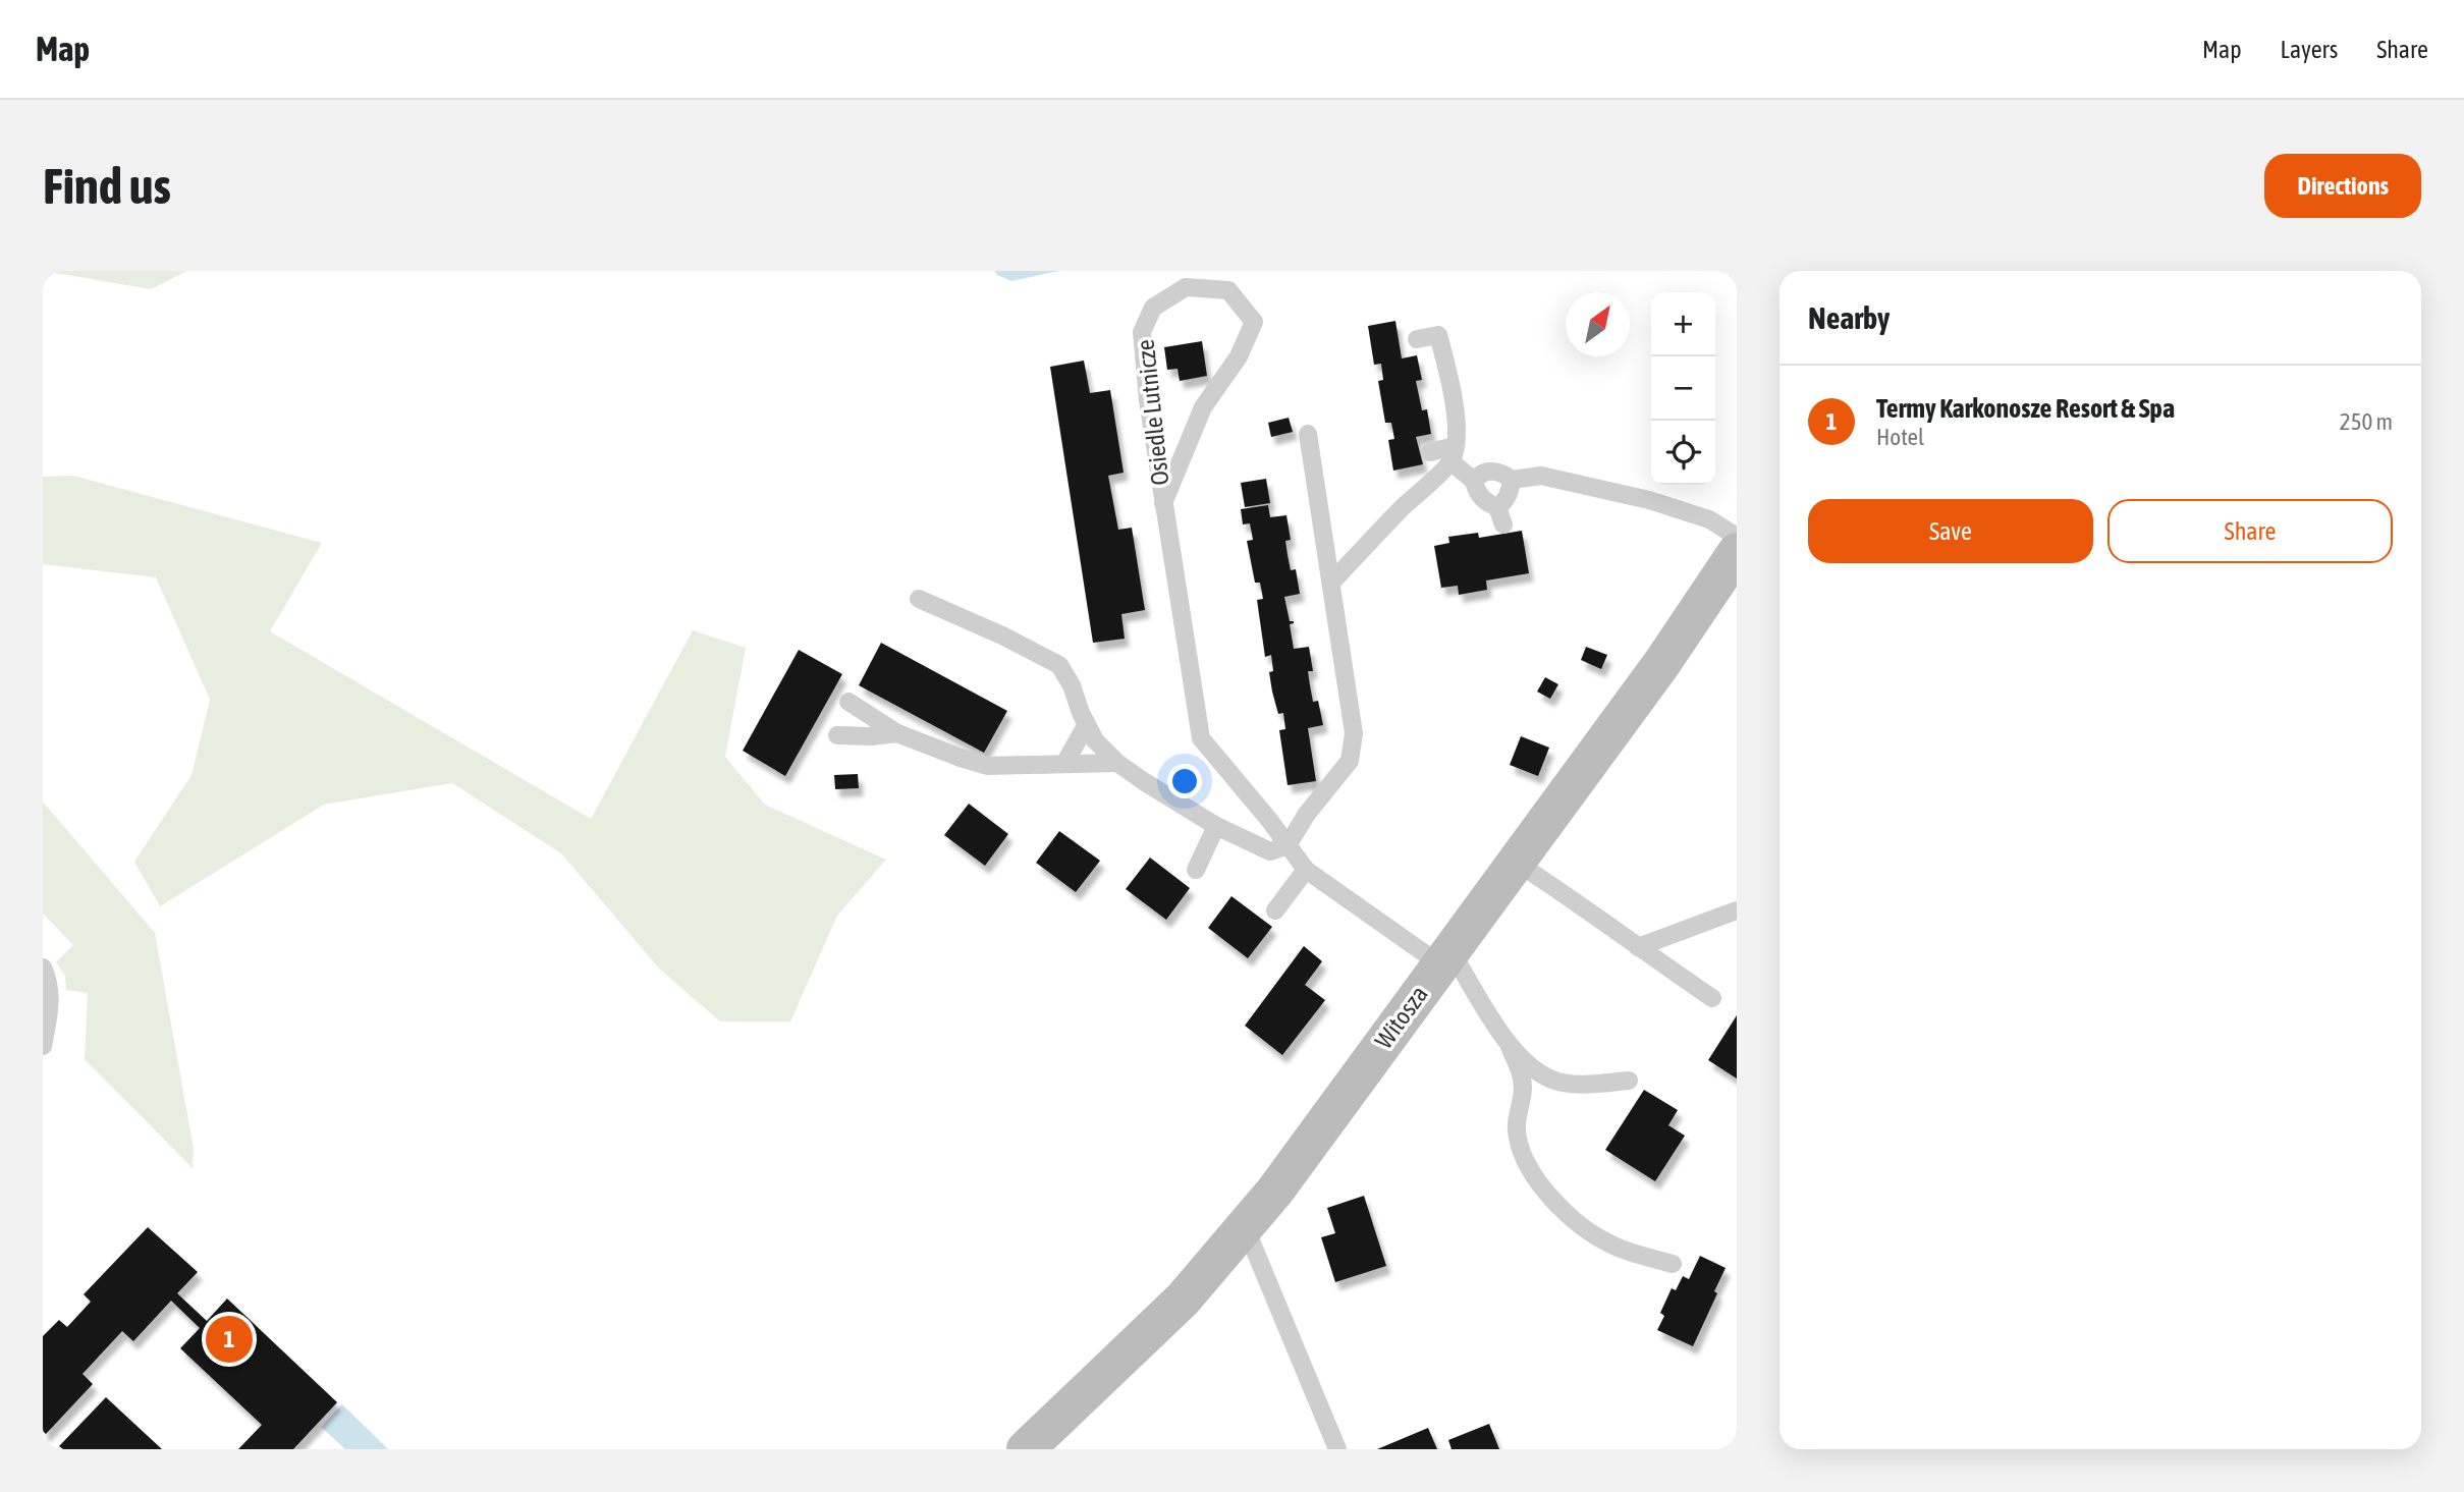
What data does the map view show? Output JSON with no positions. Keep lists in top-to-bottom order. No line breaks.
{"streets":{"street":["Witosza"],"lane":["Osiedle Lutnicze"]},"crossings":[["Osiedle Lutnicze","Witosza"]],"north":"top right","page":{"header":"Map","nav":["Map","Layers","Share"],"buttons":["Directions",["Save","Share"]],"title":"Find us","heading":"Nearby","map_buttons":["+","−"],"list":[{"mark":"1","name":"Termy Karkonosze Resort & Spa","note":"Hotel","value":"250 m"}],"pins":"1"}}
